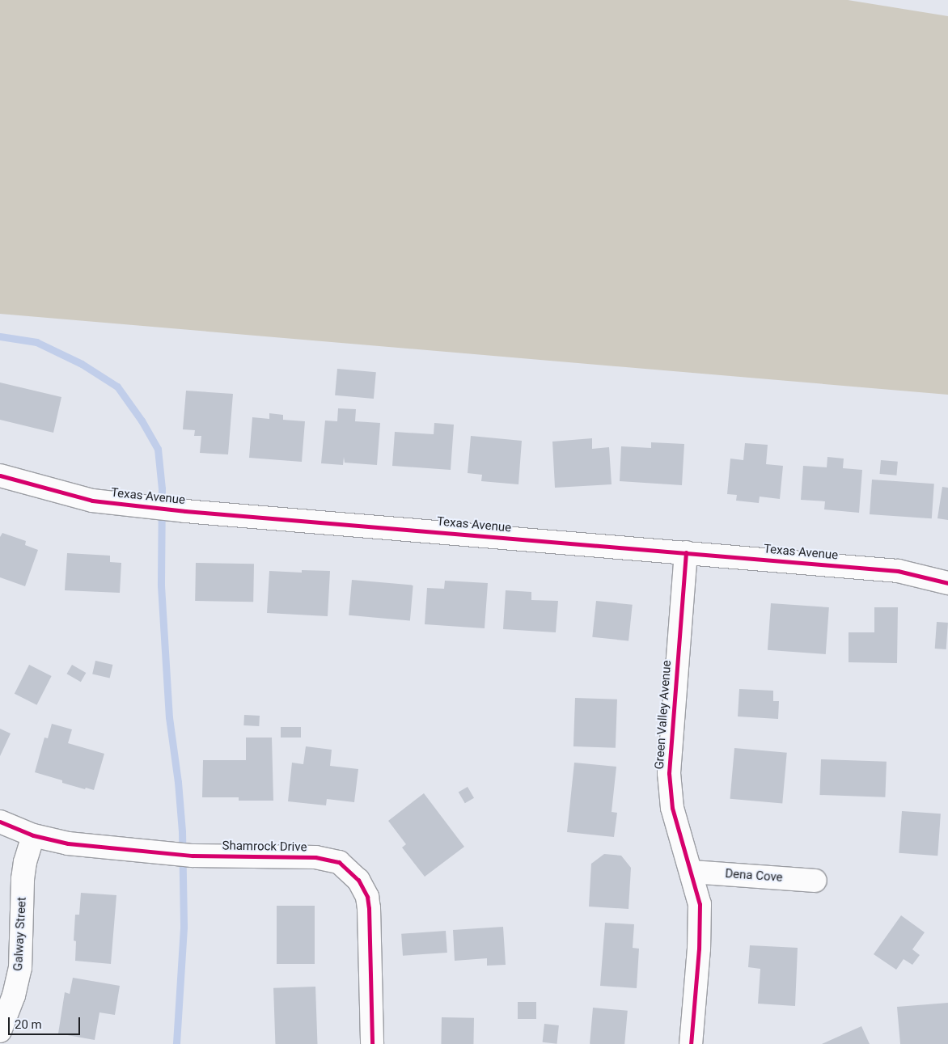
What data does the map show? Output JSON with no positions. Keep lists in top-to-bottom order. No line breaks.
{"streets":{"street":["Texas Avenue","Green Valley Avenue","Shamrock Drive","Dena Cove","Galway Street"]},"crossings":[["Texas Avenue","Green Valley Avenue"],["Green Valley Avenue","Dena Cove"],["Shamrock Drive","Galway Street"]],"scale_bar":"20 m"}
